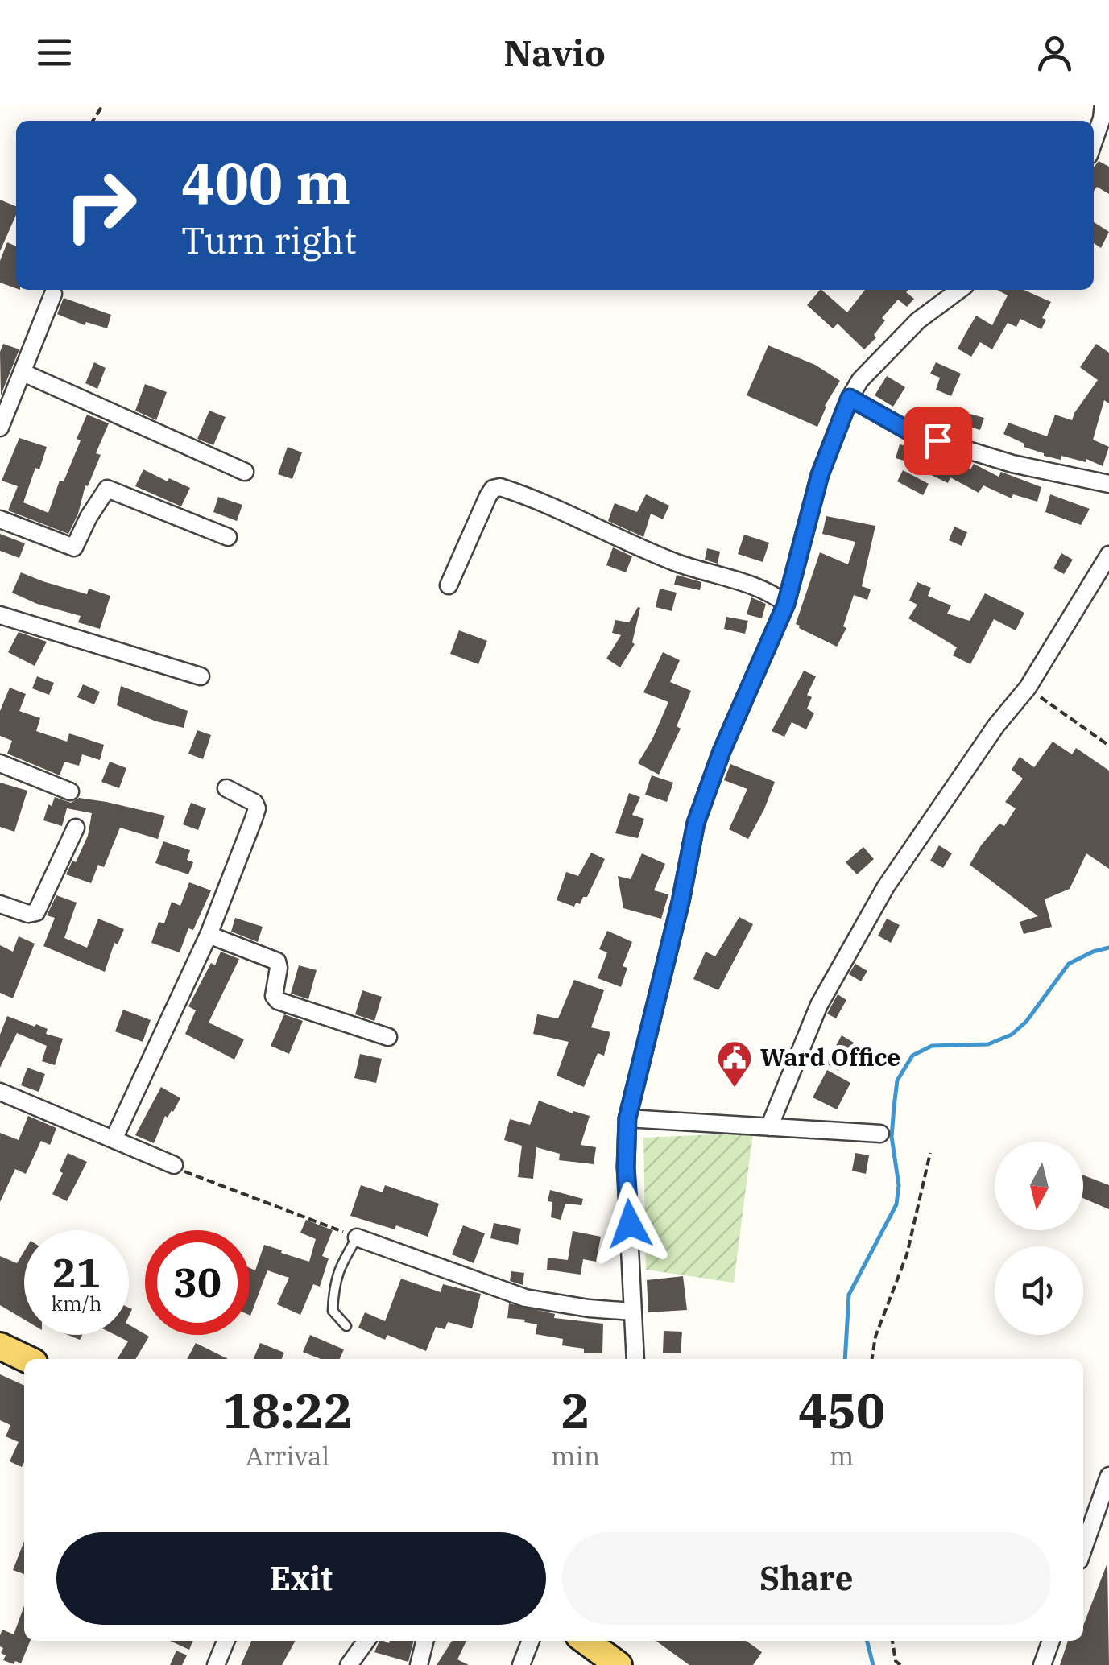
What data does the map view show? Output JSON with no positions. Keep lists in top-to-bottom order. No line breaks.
{"places":{"public building":["Ward Office"]},"north":"bottom","page":{"header":"Navio","turn":["400 m","Turn right"],"speed":"21 km/h","limit":"30","eta":["18:22","Arrival","2","min","450","m"],"buttons":["Exit","Share"]}}
